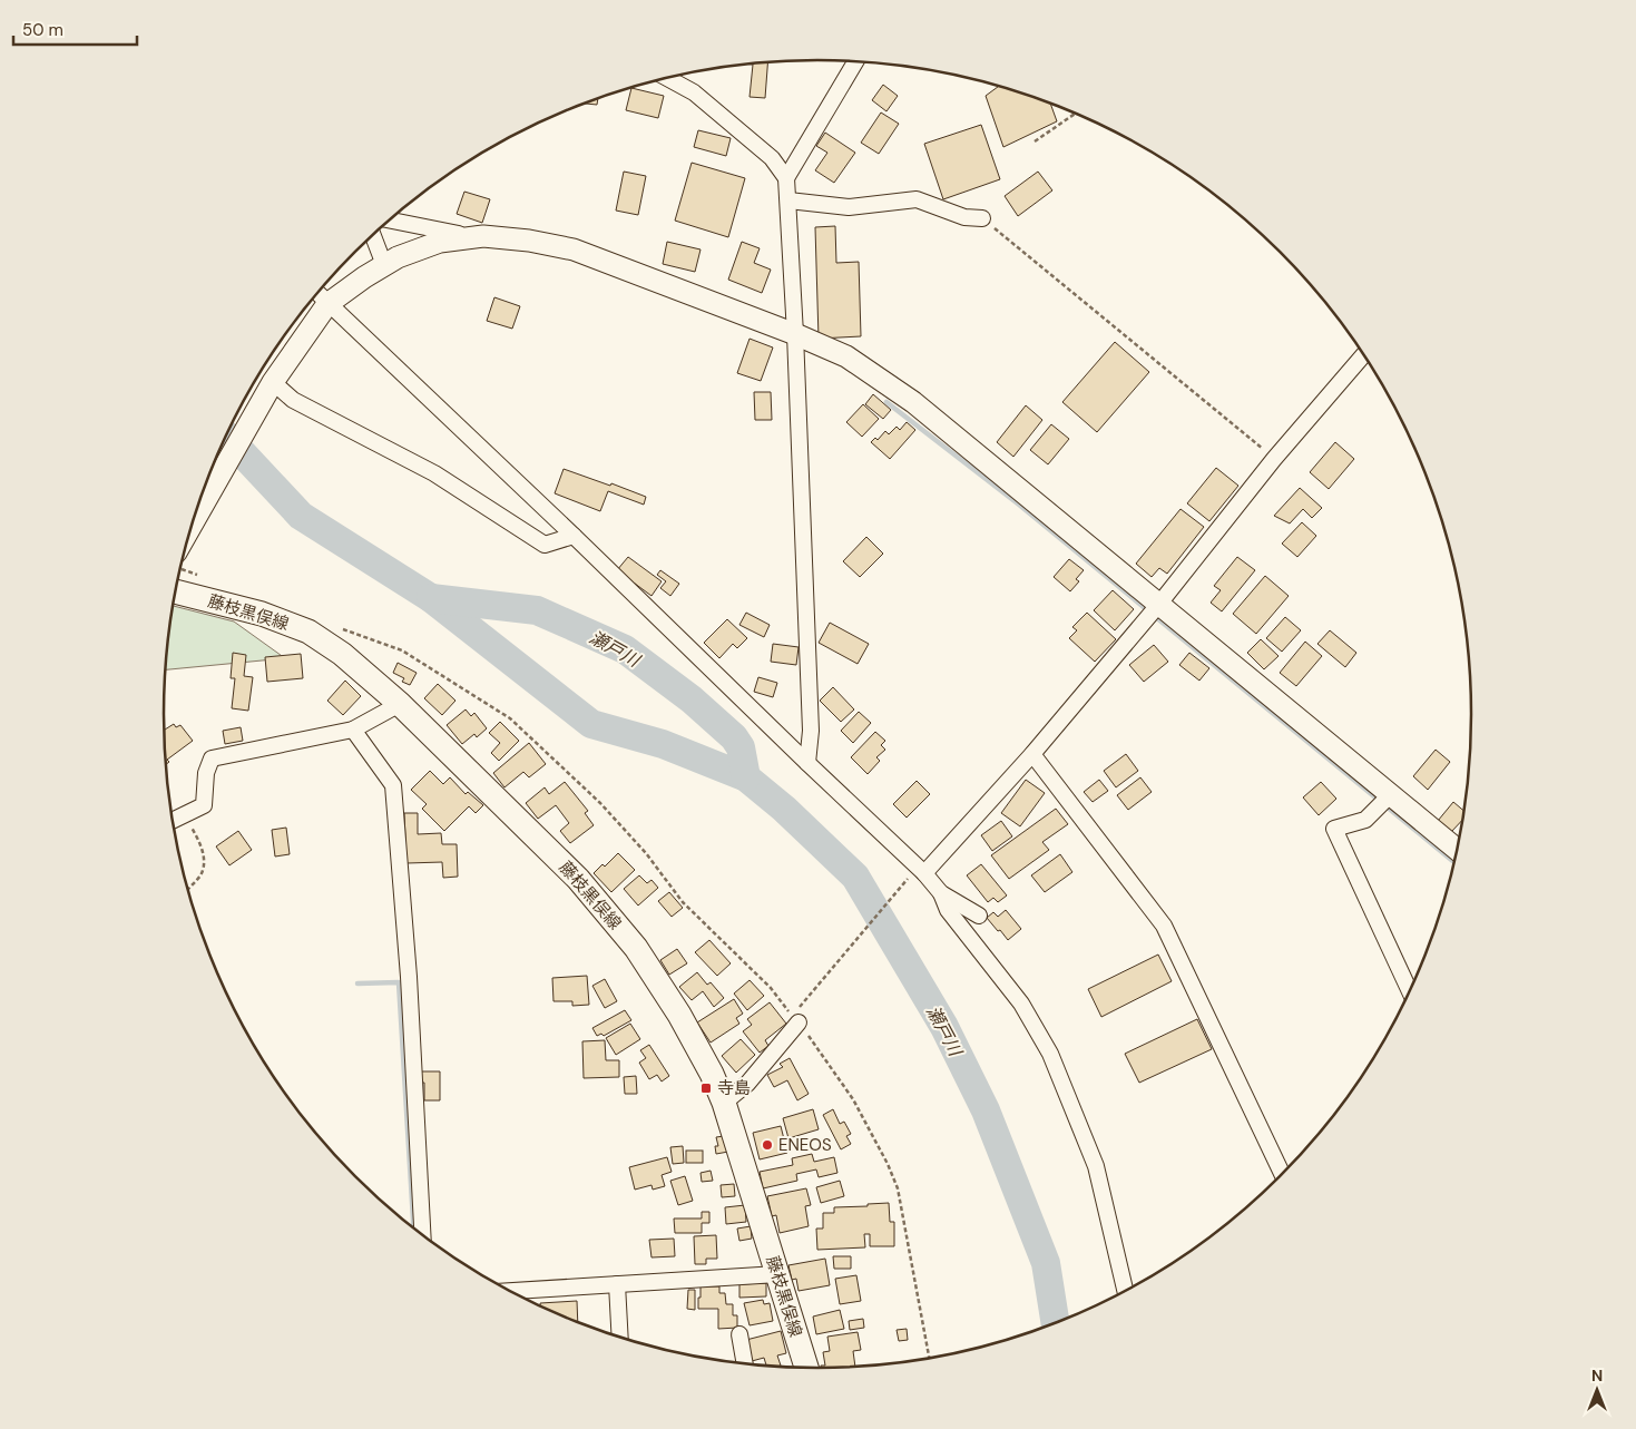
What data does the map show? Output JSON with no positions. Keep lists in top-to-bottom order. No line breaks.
{"streets":{"main road":["藤枝黒俣線"]},"water":["瀬戸川"],"places":{"transit":["寺島"],"other":["ENEOS"]},"scale_bar":"50 m","north":"top"}
